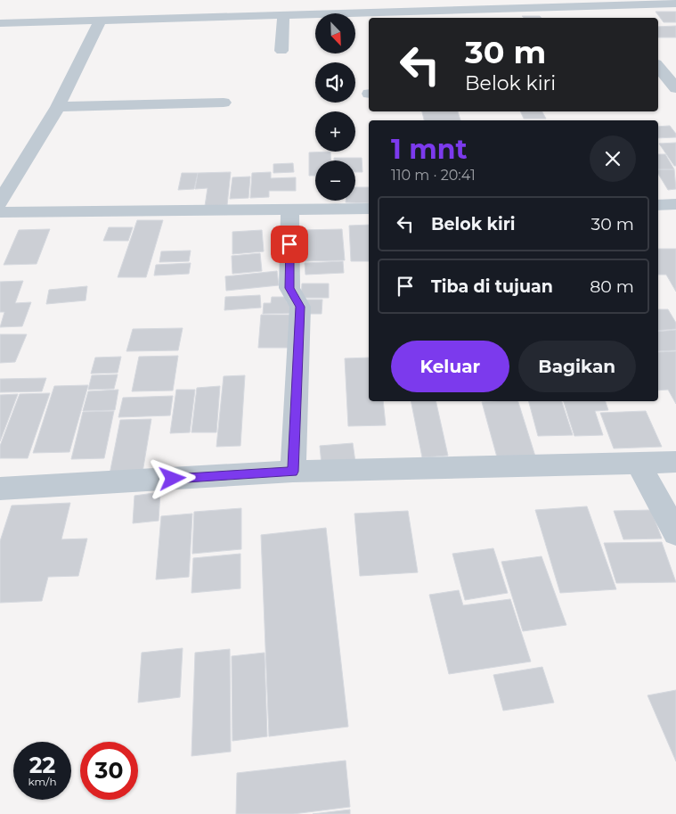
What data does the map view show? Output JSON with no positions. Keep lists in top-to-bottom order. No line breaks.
{"north":"bottom right","page":{"map_buttons":["+","−"],"turn":["30 m","Belok kiri"],"heading":["1 mnt","110 m · 20:41"],"list":[{"name":"Belok kiri","value":"30 m"},{"name":"Tiba di tujuan","value":"80 m"}],"buttons":["Keluar","Bagikan"],"speed":"22 km/h","limit":"30"}}
